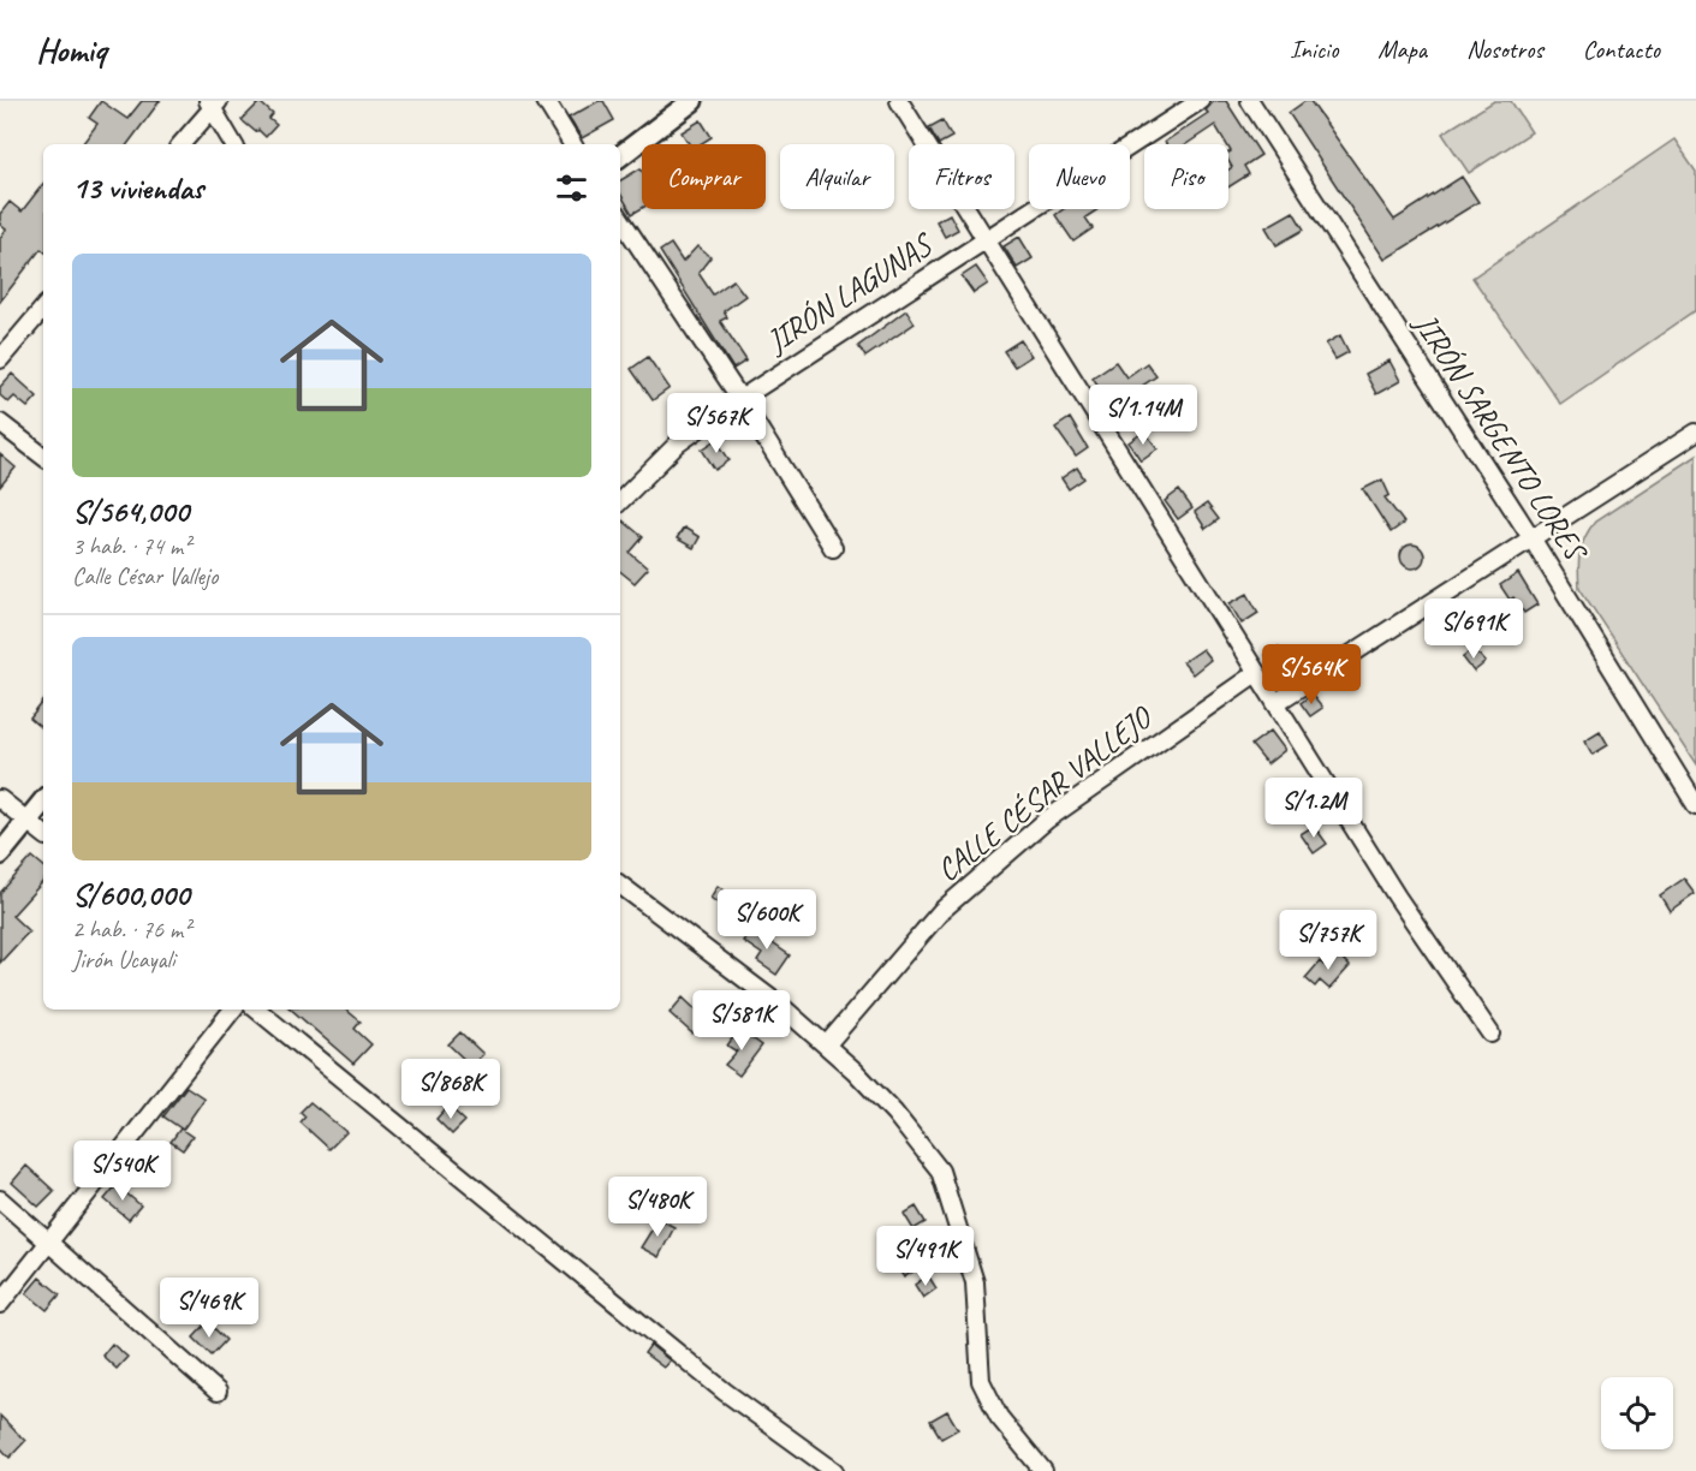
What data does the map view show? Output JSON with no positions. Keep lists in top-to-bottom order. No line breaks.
{"streets":{"street":["JIRÓN LAGUNAS","JIRÓN SARGENTO LORES","CALLE CÉSAR VALLEJO"]},"page":{"header":"Homiq","nav":["Inicio","Mapa","Nosotros","Contacto"],"chip":["Comprar","Alquilar","Filtros","Nuevo","Piso"],"heading":"13 viviendas","list":[{"name":"S/564,000","note":"3 hab. · 74 m² · Calle César Vallejo"},{"name":"S/600,000","note":"2 hab. · 76 m² · Jirón Ucayali"}],"price":["S/1.14M","S/567K","S/691K","S/564K","S/1.2M","S/600K","S/757K","S/581K","S/868K","S/540K","S/480K","S/491K","S/469K"]}}
